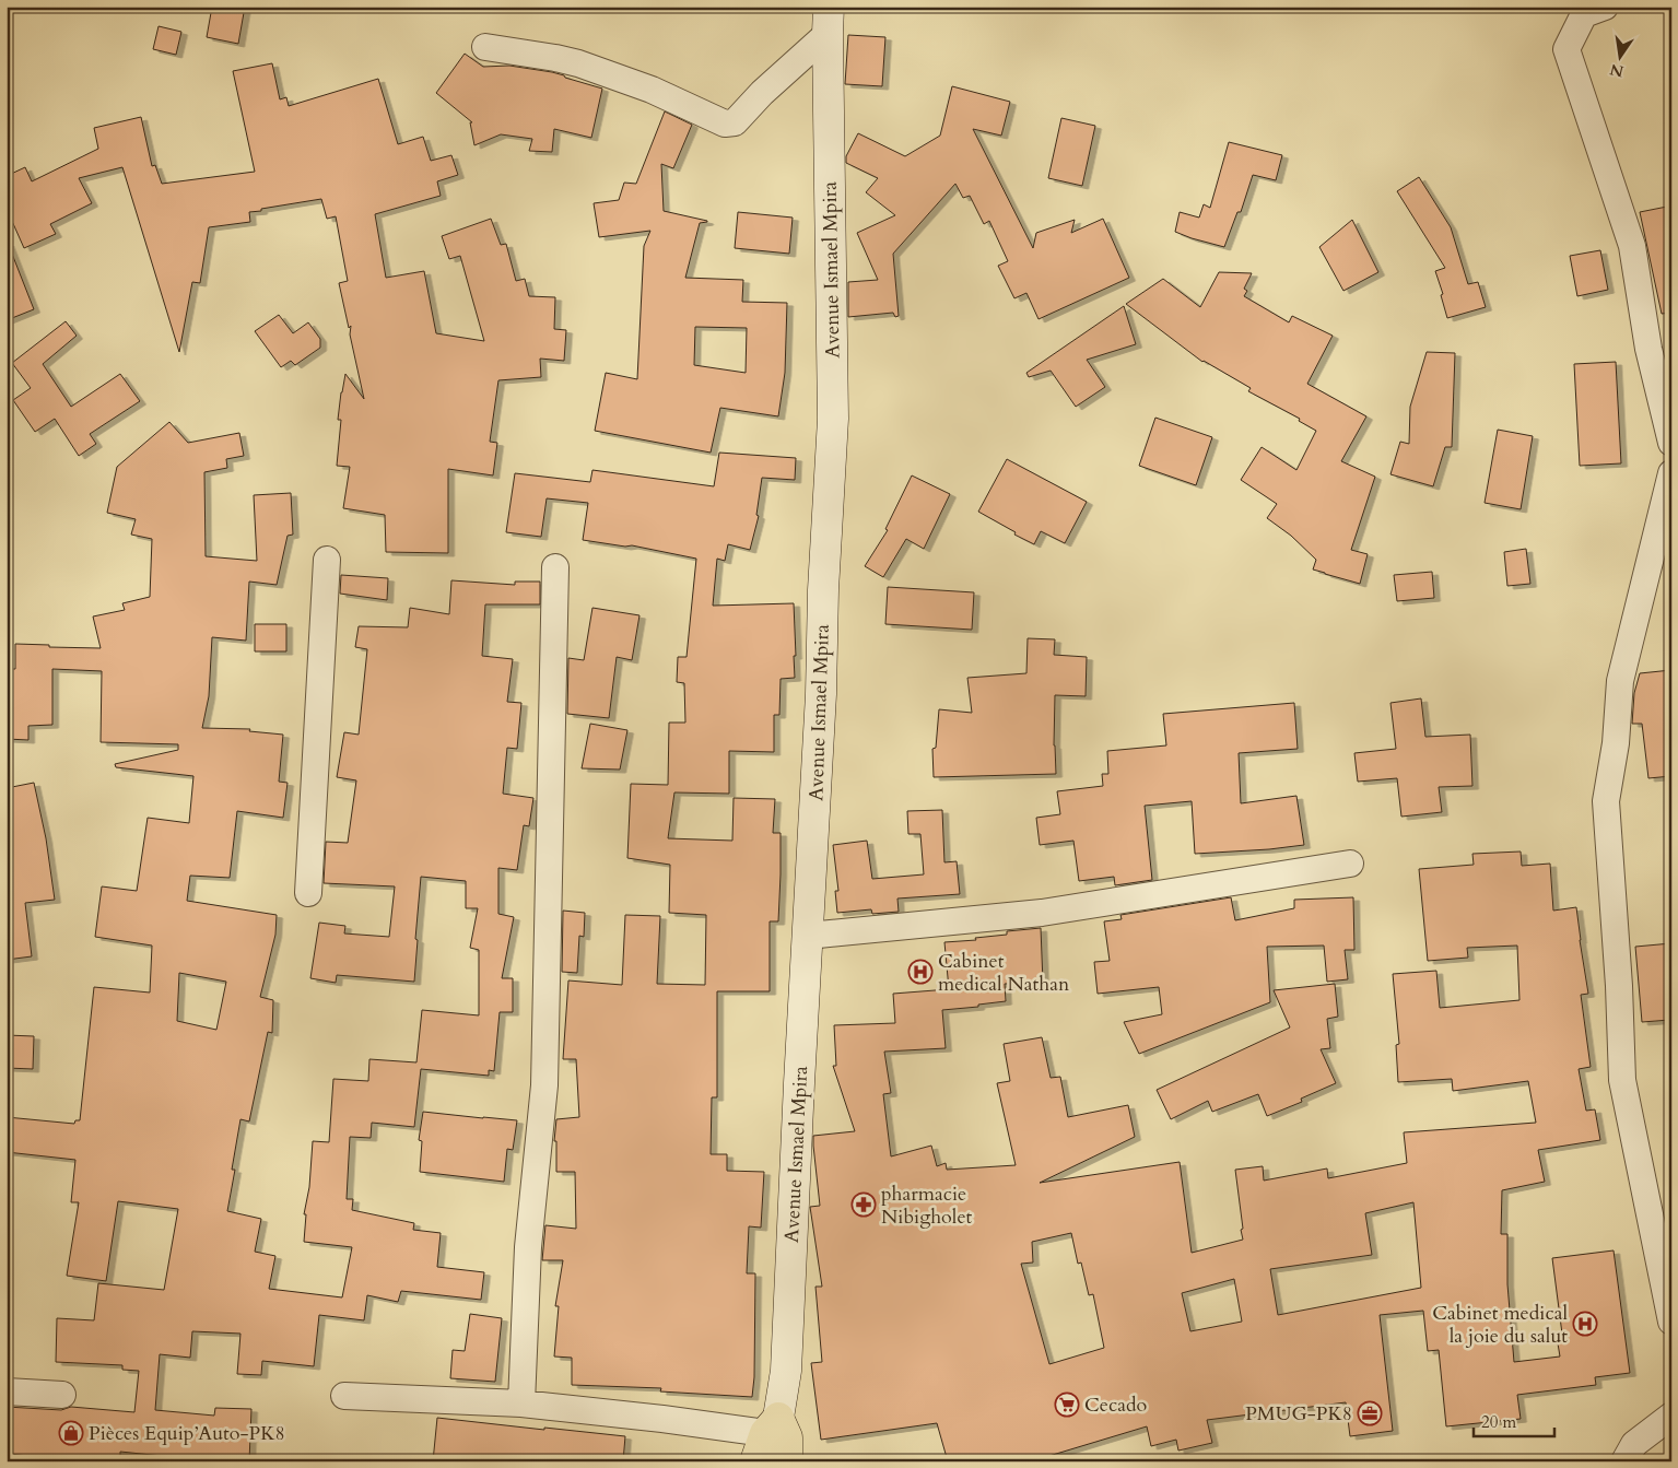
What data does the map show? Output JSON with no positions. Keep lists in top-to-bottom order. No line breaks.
{"streets":{"main road":["Avenue Ismael Mpira"]},"places":{"hospital":["Cabinet medical Nathan","Cabinet medical la joie du salut"],"pharmacy":["pharmacie Nibigholet"],"supermarket":["Cecado"],"office":["PMUG-PK8"],"shop":["Pièces Equip’Auto-PK8"]},"scale_bar":"20 m","north":"bottom"}
